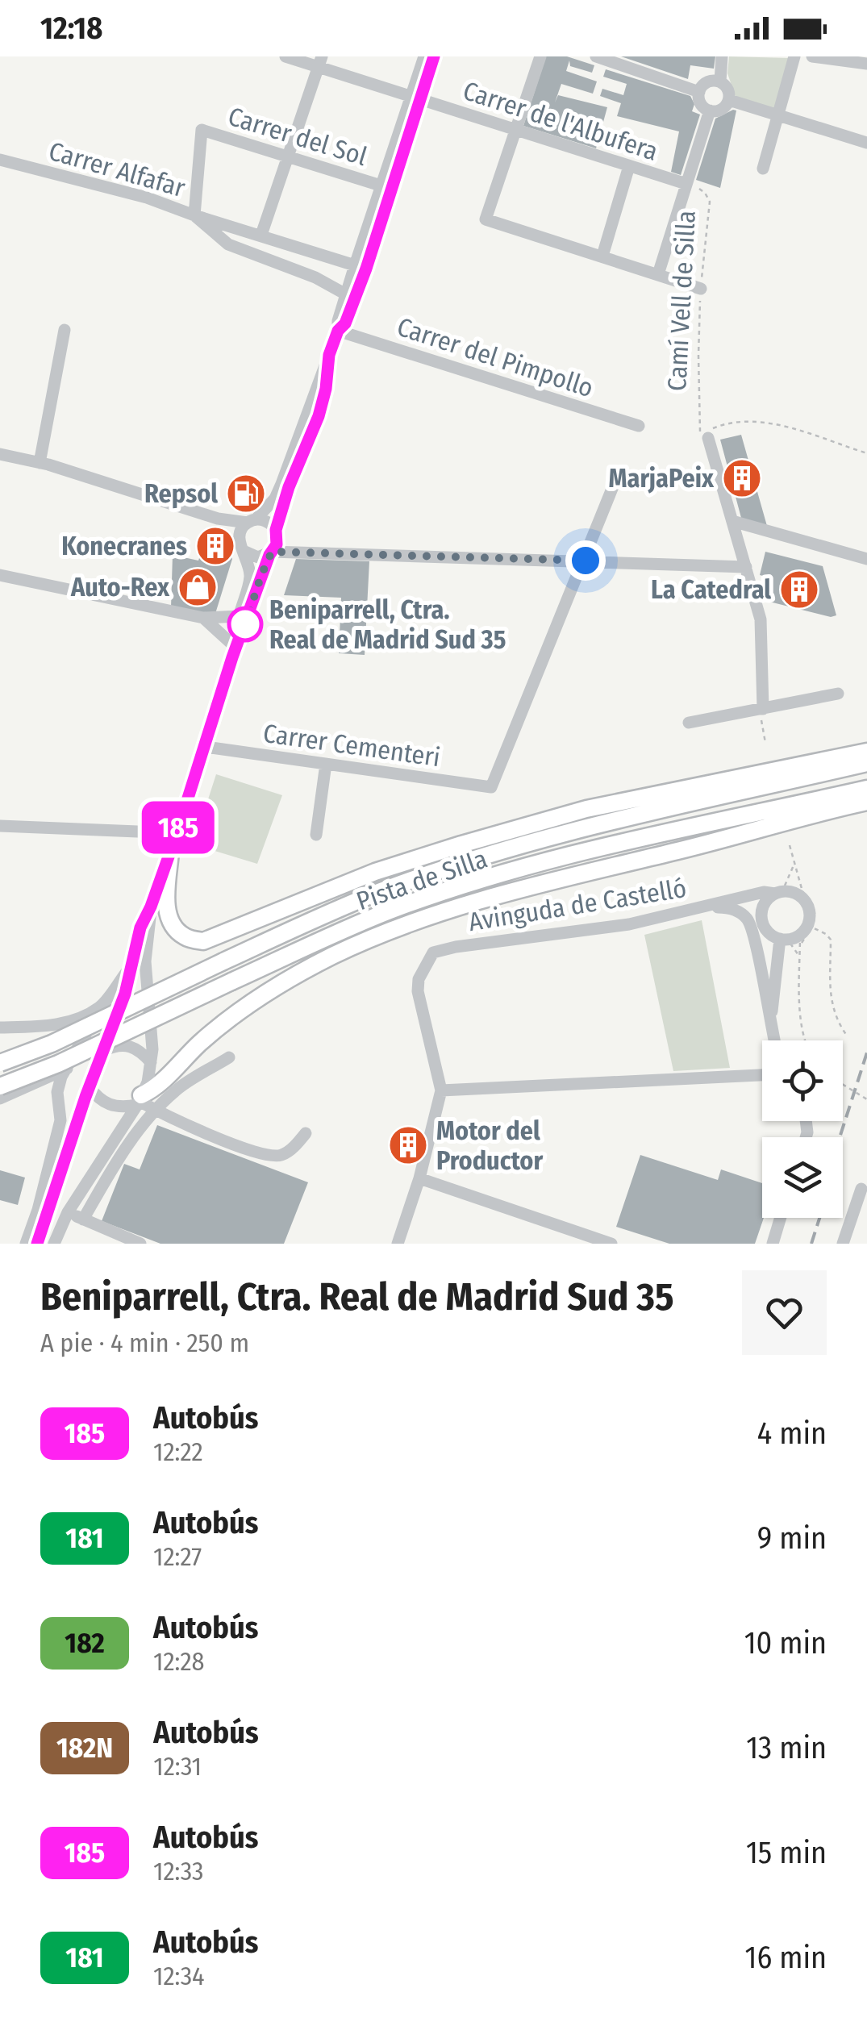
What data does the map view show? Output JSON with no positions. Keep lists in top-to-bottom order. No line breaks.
{"streets":{"highway":["Pista de Silla"],"street":["Carrer de l'Albufera","Carrer del Sol","Carrer Alfafar","Carrer del Pimpollo","Carrer Cementeri","Avinguda de Castelló"],"path":["Camí Vell de Silla"]},"crossings":[["Carrer de l'Albufera","Camí Vell de Silla"],["Carrer del Sol","Carrer Alfafar"]],"places":{"building":["MarjaPeix","Konecranes","La Catedral","Motor del Productor"],"fuel station":["Repsol"],"shop":["Auto-Rex"],"other":["Beniparrell, Ctra. Real de Madrid Sud 35"]},"lines":["bus line 185"],"page":{"status":"12:18","on_map":"185","heading":["Beniparrell, Ctra. Real de Madrid Sud 35","A pie · 4 min · 250 m"],"list":[{"mark":"185","name":"Autobús","note":"12:22","value":"4 min"},{"mark":"181","name":"Autobús","note":"12:27","value":"9 min"},{"mark":"182","name":"Autobús","note":"12:28","value":"10 min"},{"mark":"182N","name":"Autobús","note":"12:31","value":"13 min"},{"mark":"185","name":"Autobús","note":"12:33","value":"15 min"},{"mark":"181","name":"Autobús","note":"12:34","value":"16 min"}]}}
